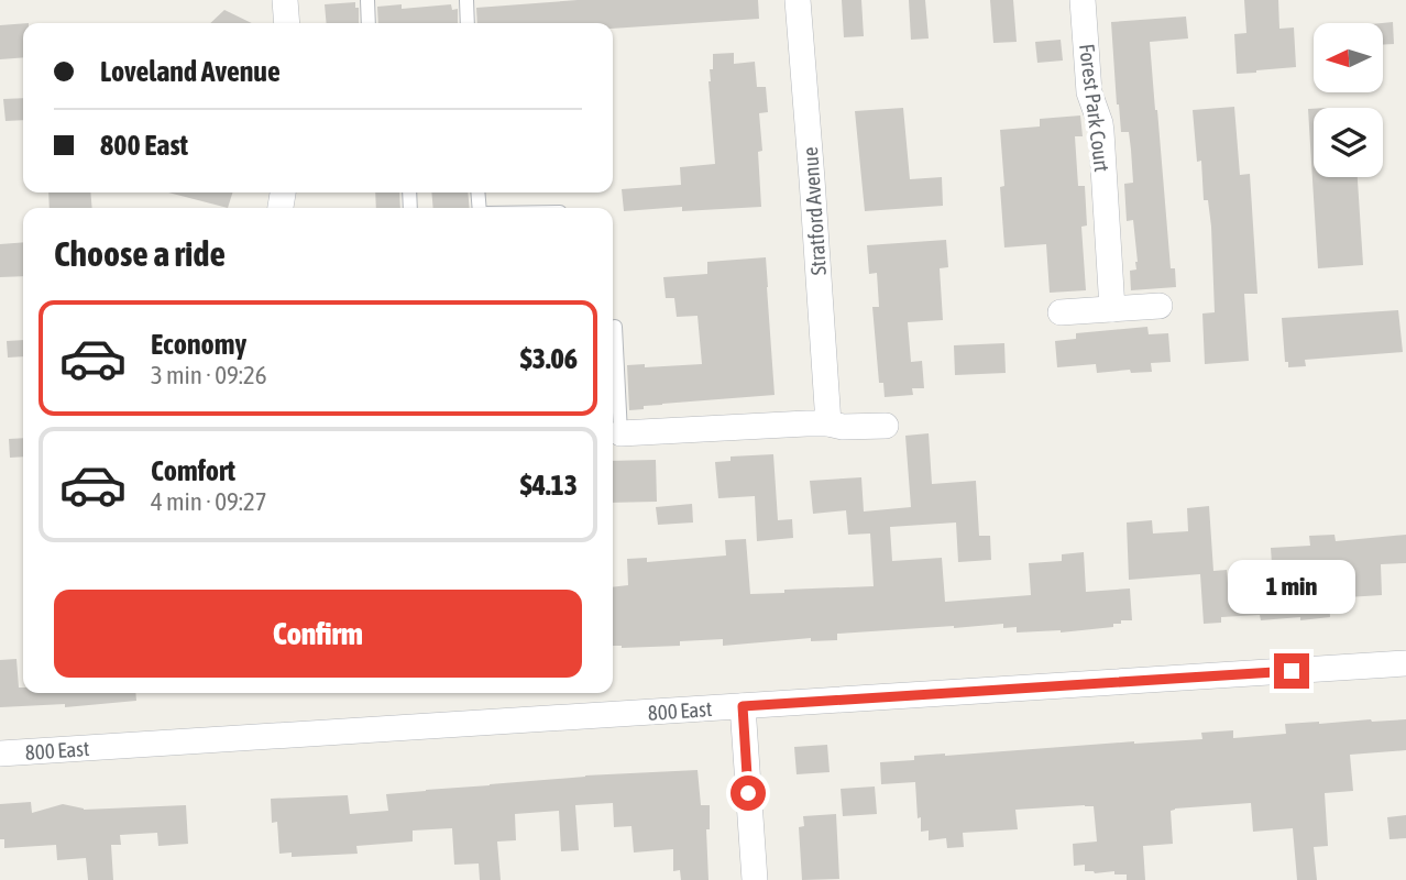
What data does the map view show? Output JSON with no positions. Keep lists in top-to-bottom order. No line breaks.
{"streets":{"street":["Forest Park Court","Stratford Avenue","800 East"]},"north":"left","page":{"banner":["Loveland Avenue","800 East"],"heading":"Choose a ride","list":[{"name":"Economy","note":"3 min · 09:26","value":"$3.06"},{"name":"Comfort","note":"4 min · 09:27","value":"$4.13"}],"bubble":"1 min","buttons":"Confirm"}}
